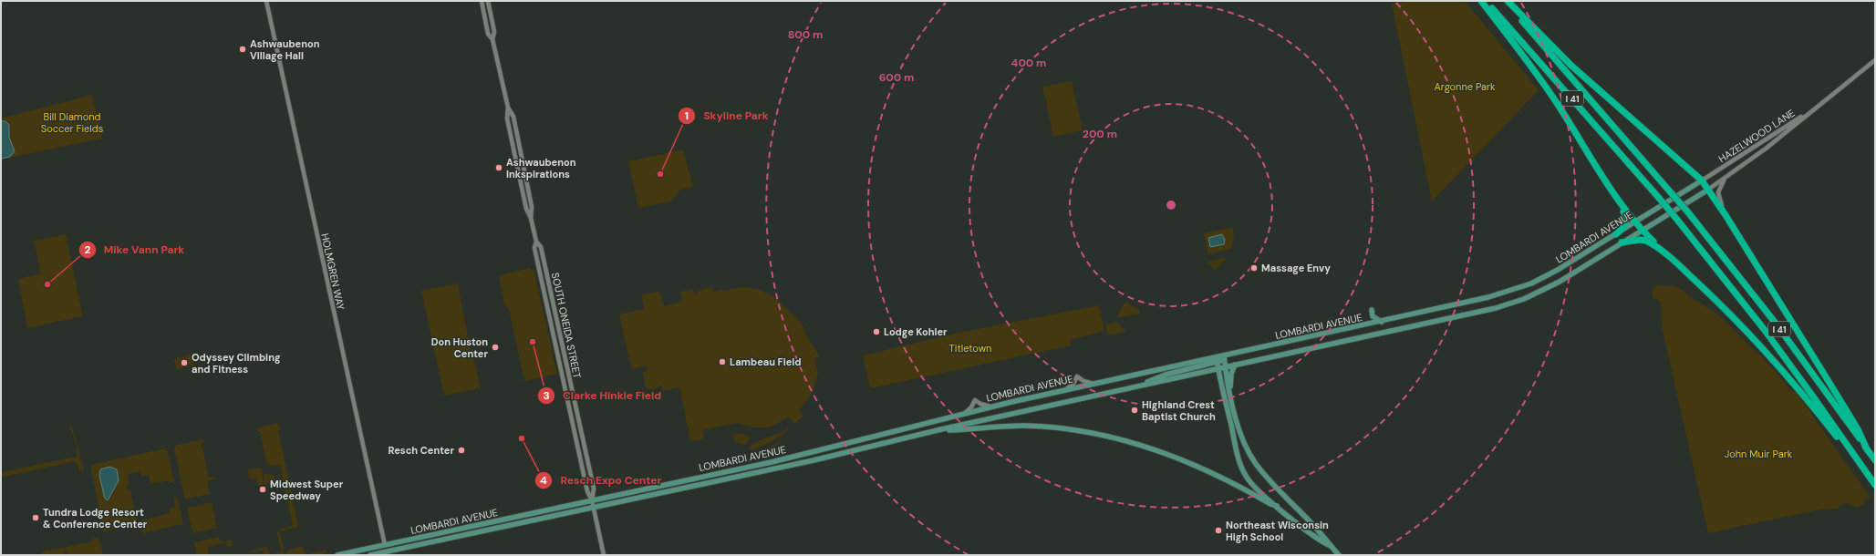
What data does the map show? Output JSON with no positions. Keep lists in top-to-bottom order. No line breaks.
{"streets":{"highway":["I 41"],"main road":["LOMBARDI AVENUE"],"street":["HAZELWOOD LANE","HOLMGREN WAY","SOUTH ONEIDA STREET"]},"crossings":[["HAZELWOOD LANE","LOMBARDI AVENUE"],["LOMBARDI AVENUE","HOLMGREN WAY"],["LOMBARDI AVENUE","SOUTH ONEIDA STREET"]],"parks":["Argonne Park","Bill Diamond Soccer Fields","Titletown","John Muir Park"],"places":["Ashwaubenon Village Hall","Ashwaubenon Inkspirations","Skyline Park","Massage Envy","Mike Vann Park","Lodge Kohler","Clarke Hinkle Field","Don Huston Center","Lambeau Field","Odyssey Climbing and Fitness","Highland Crest Baptist Church","Resch Expo Center","Resch Center","Midwest Super Speedway","Tundra Lodge Resort & Conference Center","Northeast Wisconsin High School"],"rings":["800 m","400 m","600 m","200 m"]}
